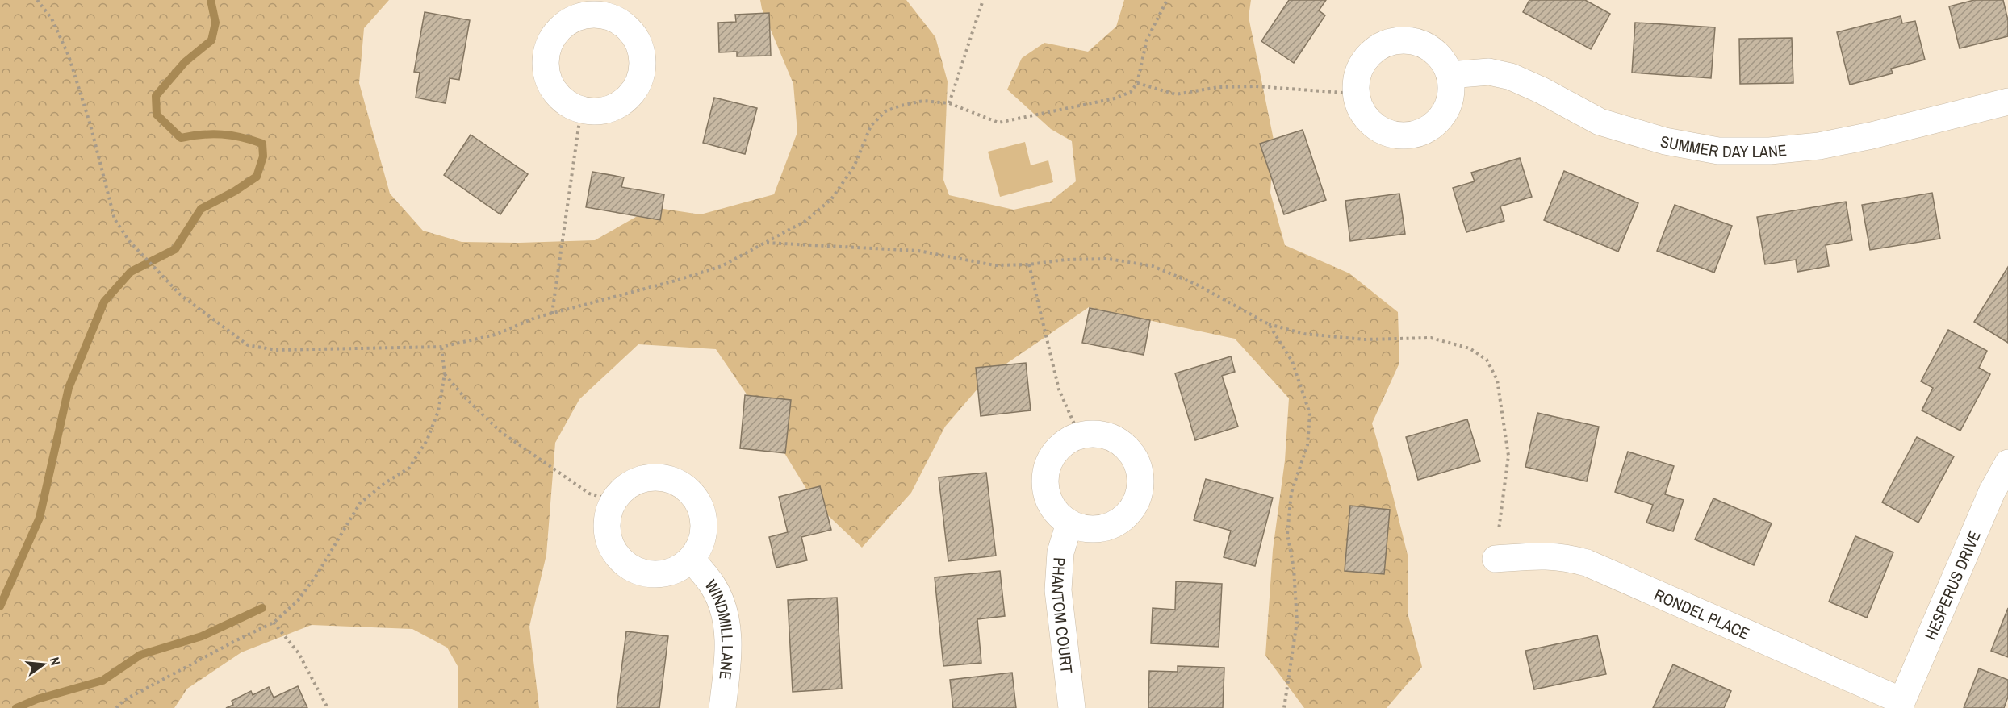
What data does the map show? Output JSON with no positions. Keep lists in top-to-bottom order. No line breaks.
{"streets":{"street":["SUMMER DAY LANE","HESPERUS DRIVE","RONDEL PLACE","PHANTOM COURT","WINDMILL LANE"]},"crossings":[["HESPERUS DRIVE","RONDEL PLACE"]],"north":"right"}
